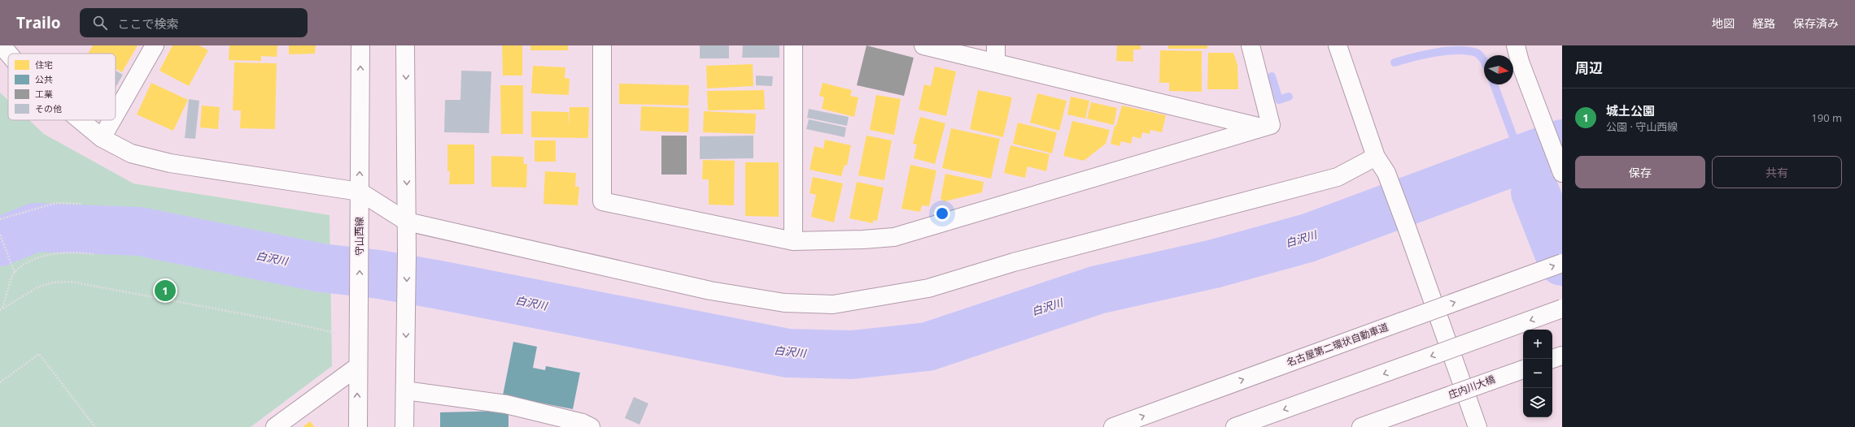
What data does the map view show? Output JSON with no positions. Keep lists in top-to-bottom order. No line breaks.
{"streets":{"main road":["守山西線","名古屋第二環状自動車道","庄内川大橋"]},"water":["白沢川"],"legend":["住宅","公共","工業","その他"],"north":"right","page":{"header":"Trailo","search":"ここで検索","nav":["地図","経路","保存済み"],"heading":"周辺","list":[{"mark":"1","name":"城土公園","note":"公園 · 守山西線","value":"190 m"}],"buttons":["保存","共有"],"pins":"1","map_buttons":["+","−"]}}
